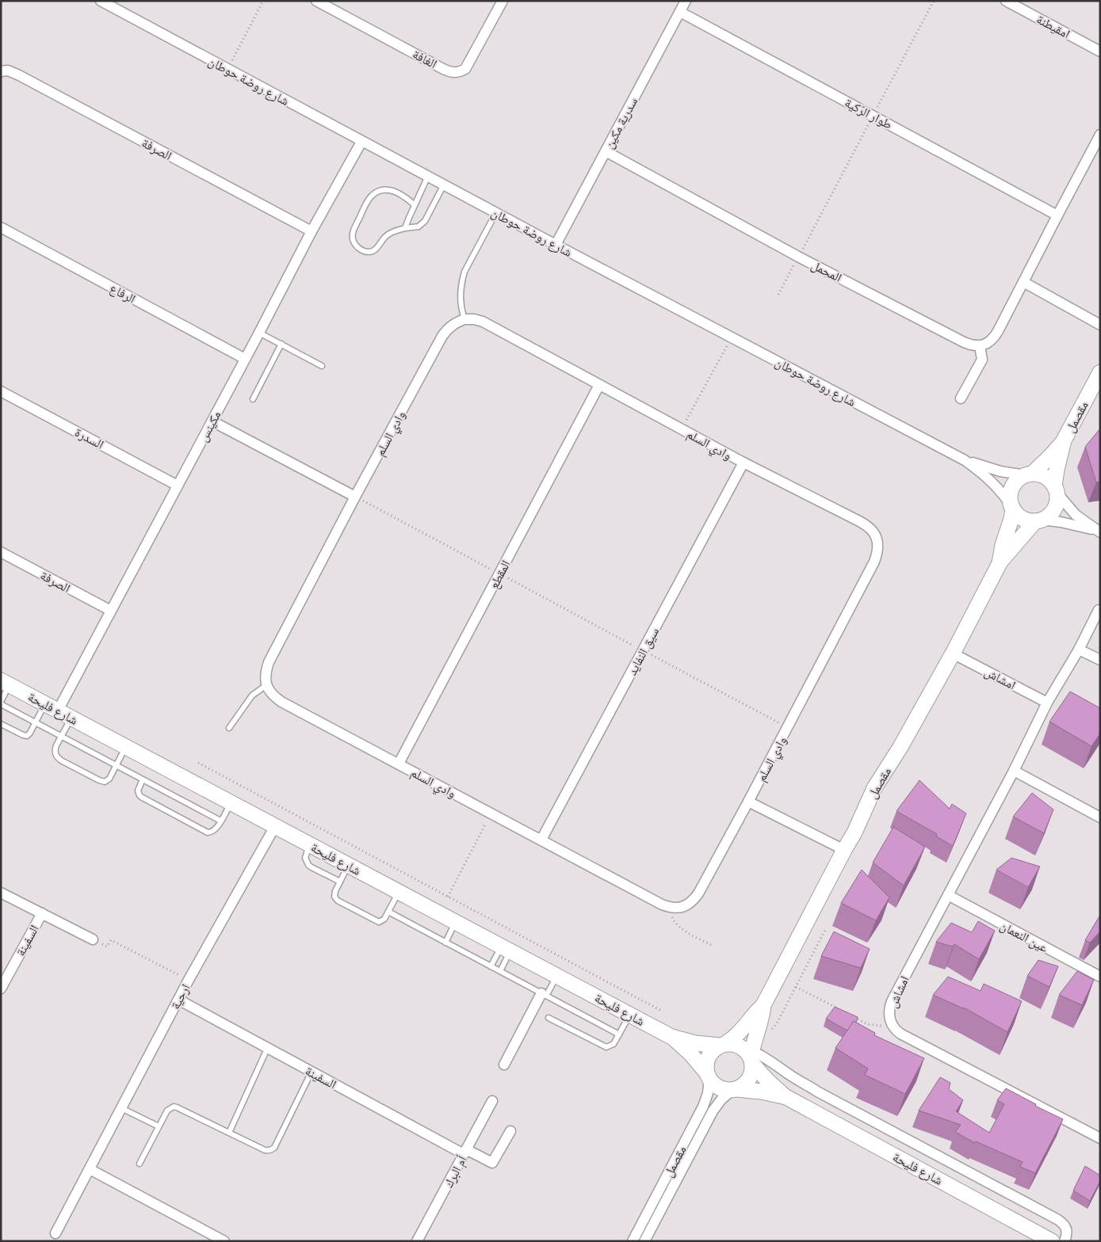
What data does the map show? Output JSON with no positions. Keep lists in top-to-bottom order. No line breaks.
{"streets":{"street":["امقيطنة","الغافة","شارع روضة حوطان","طوار الرّكية","سدرية مكين","الصرفة","المحمل","الرفاع","مقصمل","مكينس","وادي السلم","السدرة","المقطع","سيق النفايد","امشاش","شارع فليحة","عين النعمان","السفينة","ارحية","أم البرك"]},"crossings":[["شارع روضة حوطان","سدرية مكين"],["شارع روضة حوطان","مقصمل"],["شارع روضة حوطان","مكينس"],["طوار الرّكية","سدرية مكين"],["سدرية مكين","المحمل"],["الصرفة","مكينس"],["الرفاع","مكينس"],["مقصمل","امشاش"],["مقصمل","شارع فليحة"],["مكينس","السدرة"],["مكينس","شارع فليحة"],["وادي السلم","المقطع"],["وادي السلم","سيق النفايد"],["امشاش","عين النعمان"],["شارع فليحة","ارحية"],["السفينة","ارحية"],["السفينة","أم البرك"]]}
